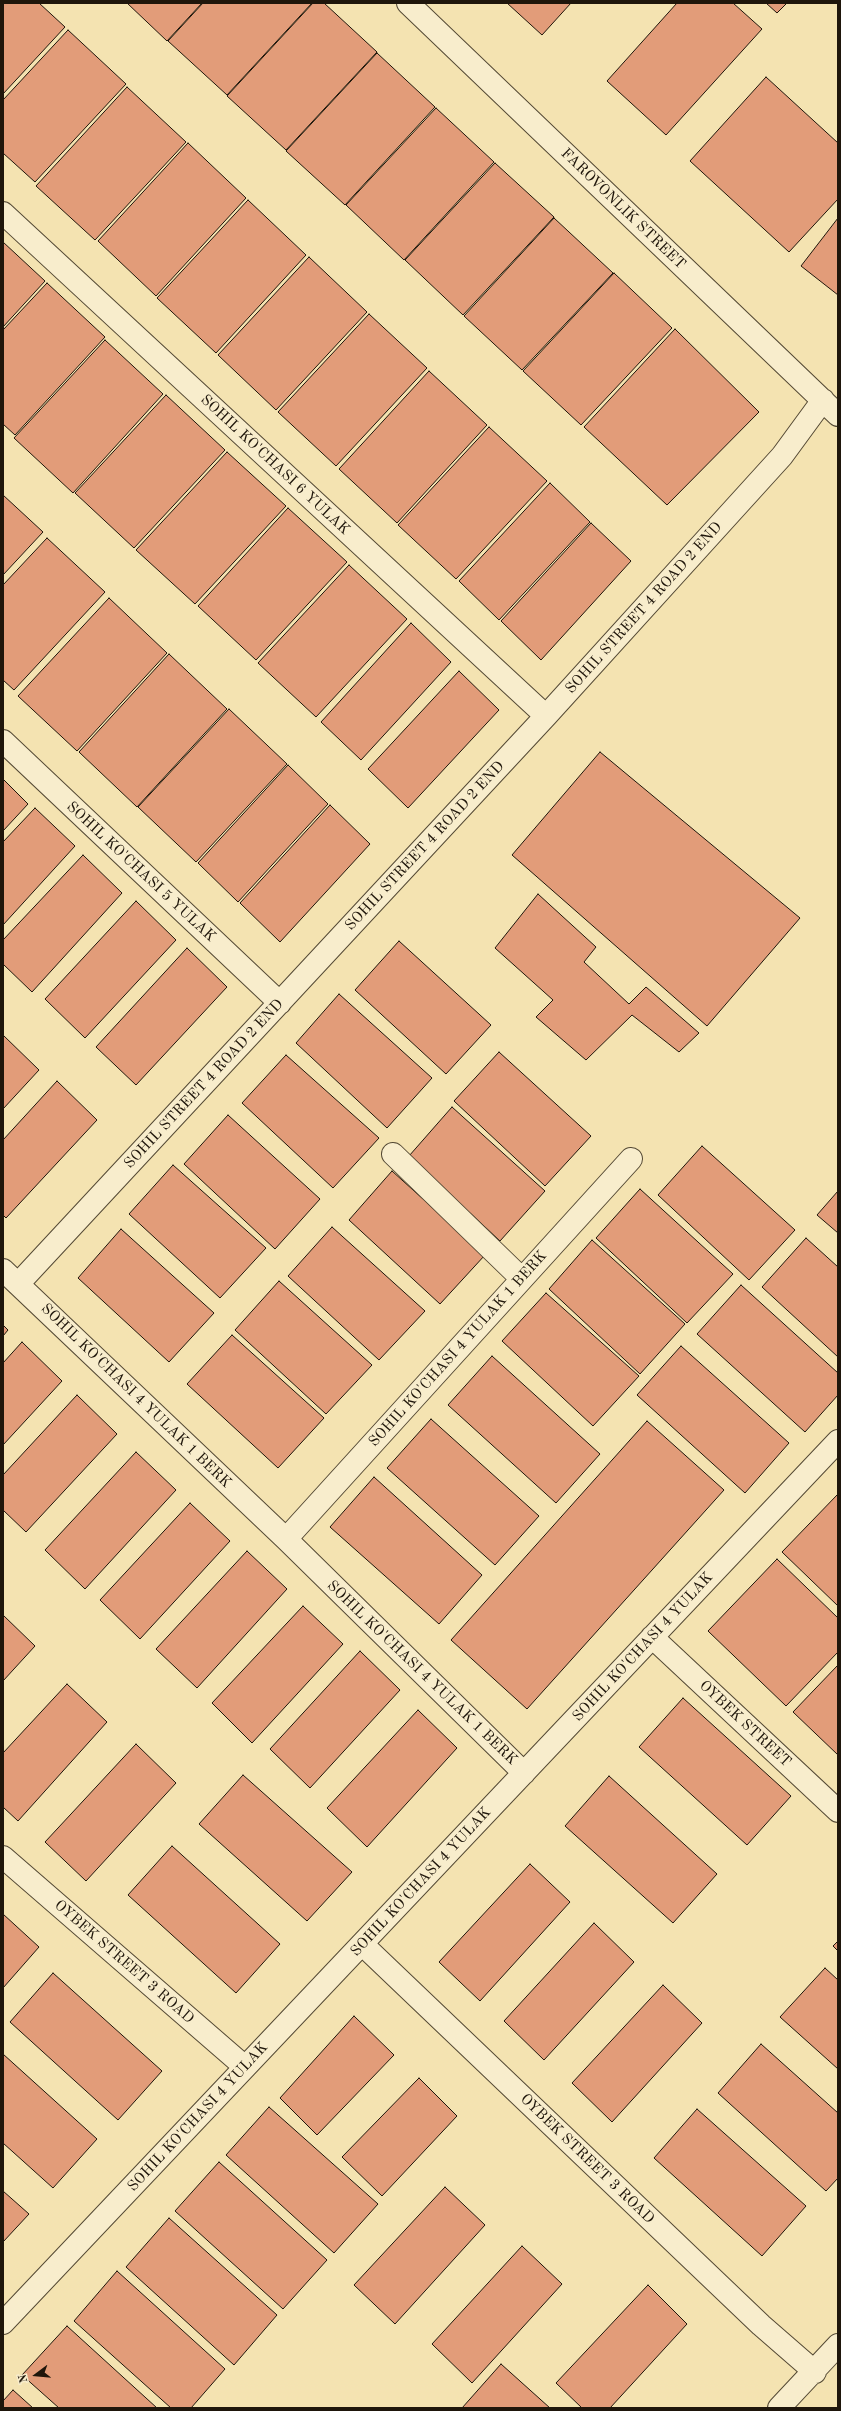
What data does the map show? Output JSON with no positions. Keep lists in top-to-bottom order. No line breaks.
{"streets":{"street":["FAROVONLIK STREET","SOHIL KO'CHASI 6 YULAK","SOHIL STREET 4 ROAD 2 END","SOHIL KO'CHASI 5 YULAK","SOHIL KO'CHASI 4 YULAK 1 BERK","SOHIL KO'CHASI 4 YULAK","OYBEK STREET","OYBEK STREET 3 ROAD"]},"crossings":[["FAROVONLIK STREET","SOHIL STREET 4 ROAD 2 END"],["SOHIL KO'CHASI 6 YULAK","SOHIL STREET 4 ROAD 2 END"],["SOHIL STREET 4 ROAD 2 END","SOHIL KO'CHASI 5 YULAK"],["SOHIL STREET 4 ROAD 2 END","SOHIL KO'CHASI 4 YULAK 1 BERK"],["SOHIL KO'CHASI 4 YULAK 1 BERK","SOHIL KO'CHASI 4 YULAK"],["SOHIL KO'CHASI 4 YULAK","OYBEK STREET"],["SOHIL KO'CHASI 4 YULAK","OYBEK STREET 3 ROAD"]],"north":"left"}
